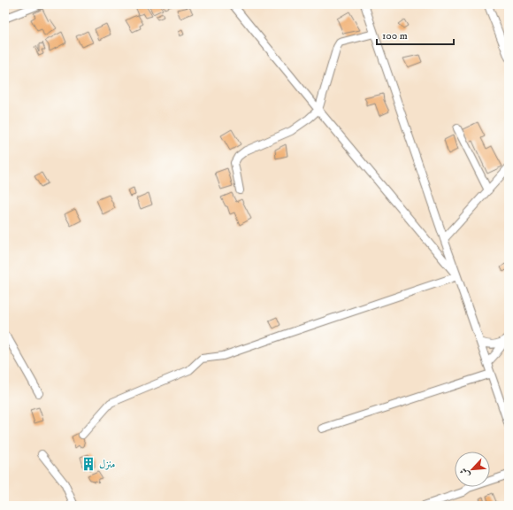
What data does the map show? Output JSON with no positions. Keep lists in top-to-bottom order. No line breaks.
{"places":{"building":["منزل"]},"scale_bar":"100 m","north":"bottom left"}
